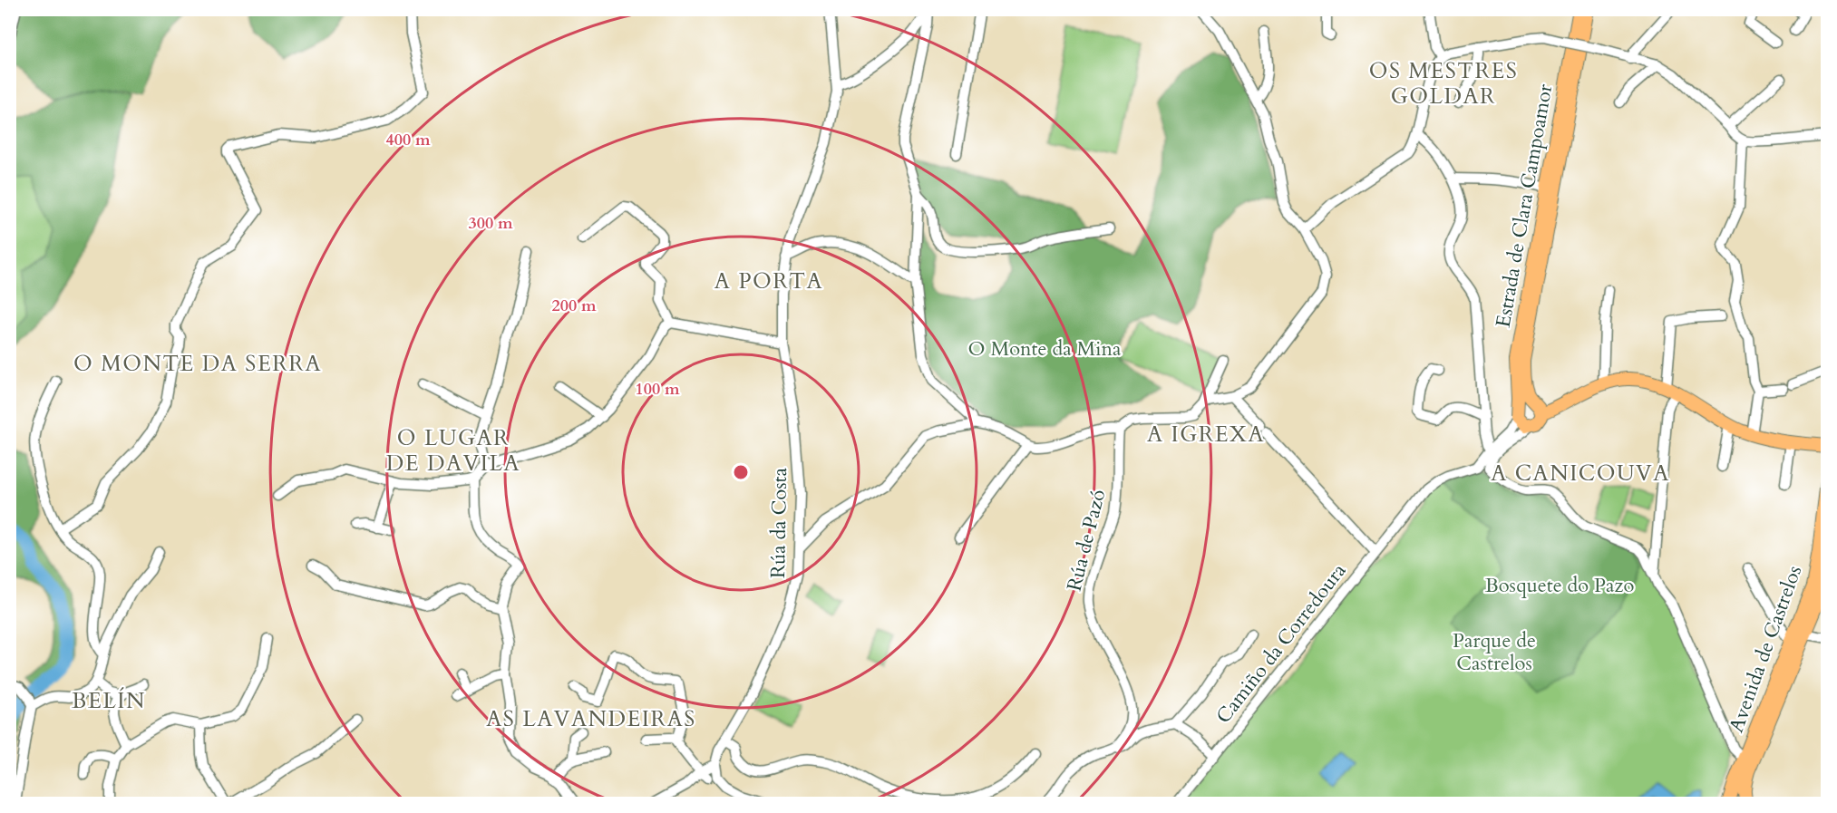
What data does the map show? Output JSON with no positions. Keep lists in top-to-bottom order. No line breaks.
{"streets":{"main road":["Estrada de Clara Campoamor","Avenida de Castrelos"],"street":["Rúa da Costa","Rúa de Pazó","Camiño da Corredoura"]},"districts":["OS MESTRES GOLDAR","A PORTA","O MONTE DA SERRA","A IGREXA","O LUGAR DE DAVILA","A CANICOUVA","BELÍN","AS LAVANDEIRAS"],"parks":["O Monte da Mina","Bosquete do Pazo","Parque de Castrelos"],"rings":["400 m","300 m","200 m","100 m"]}
